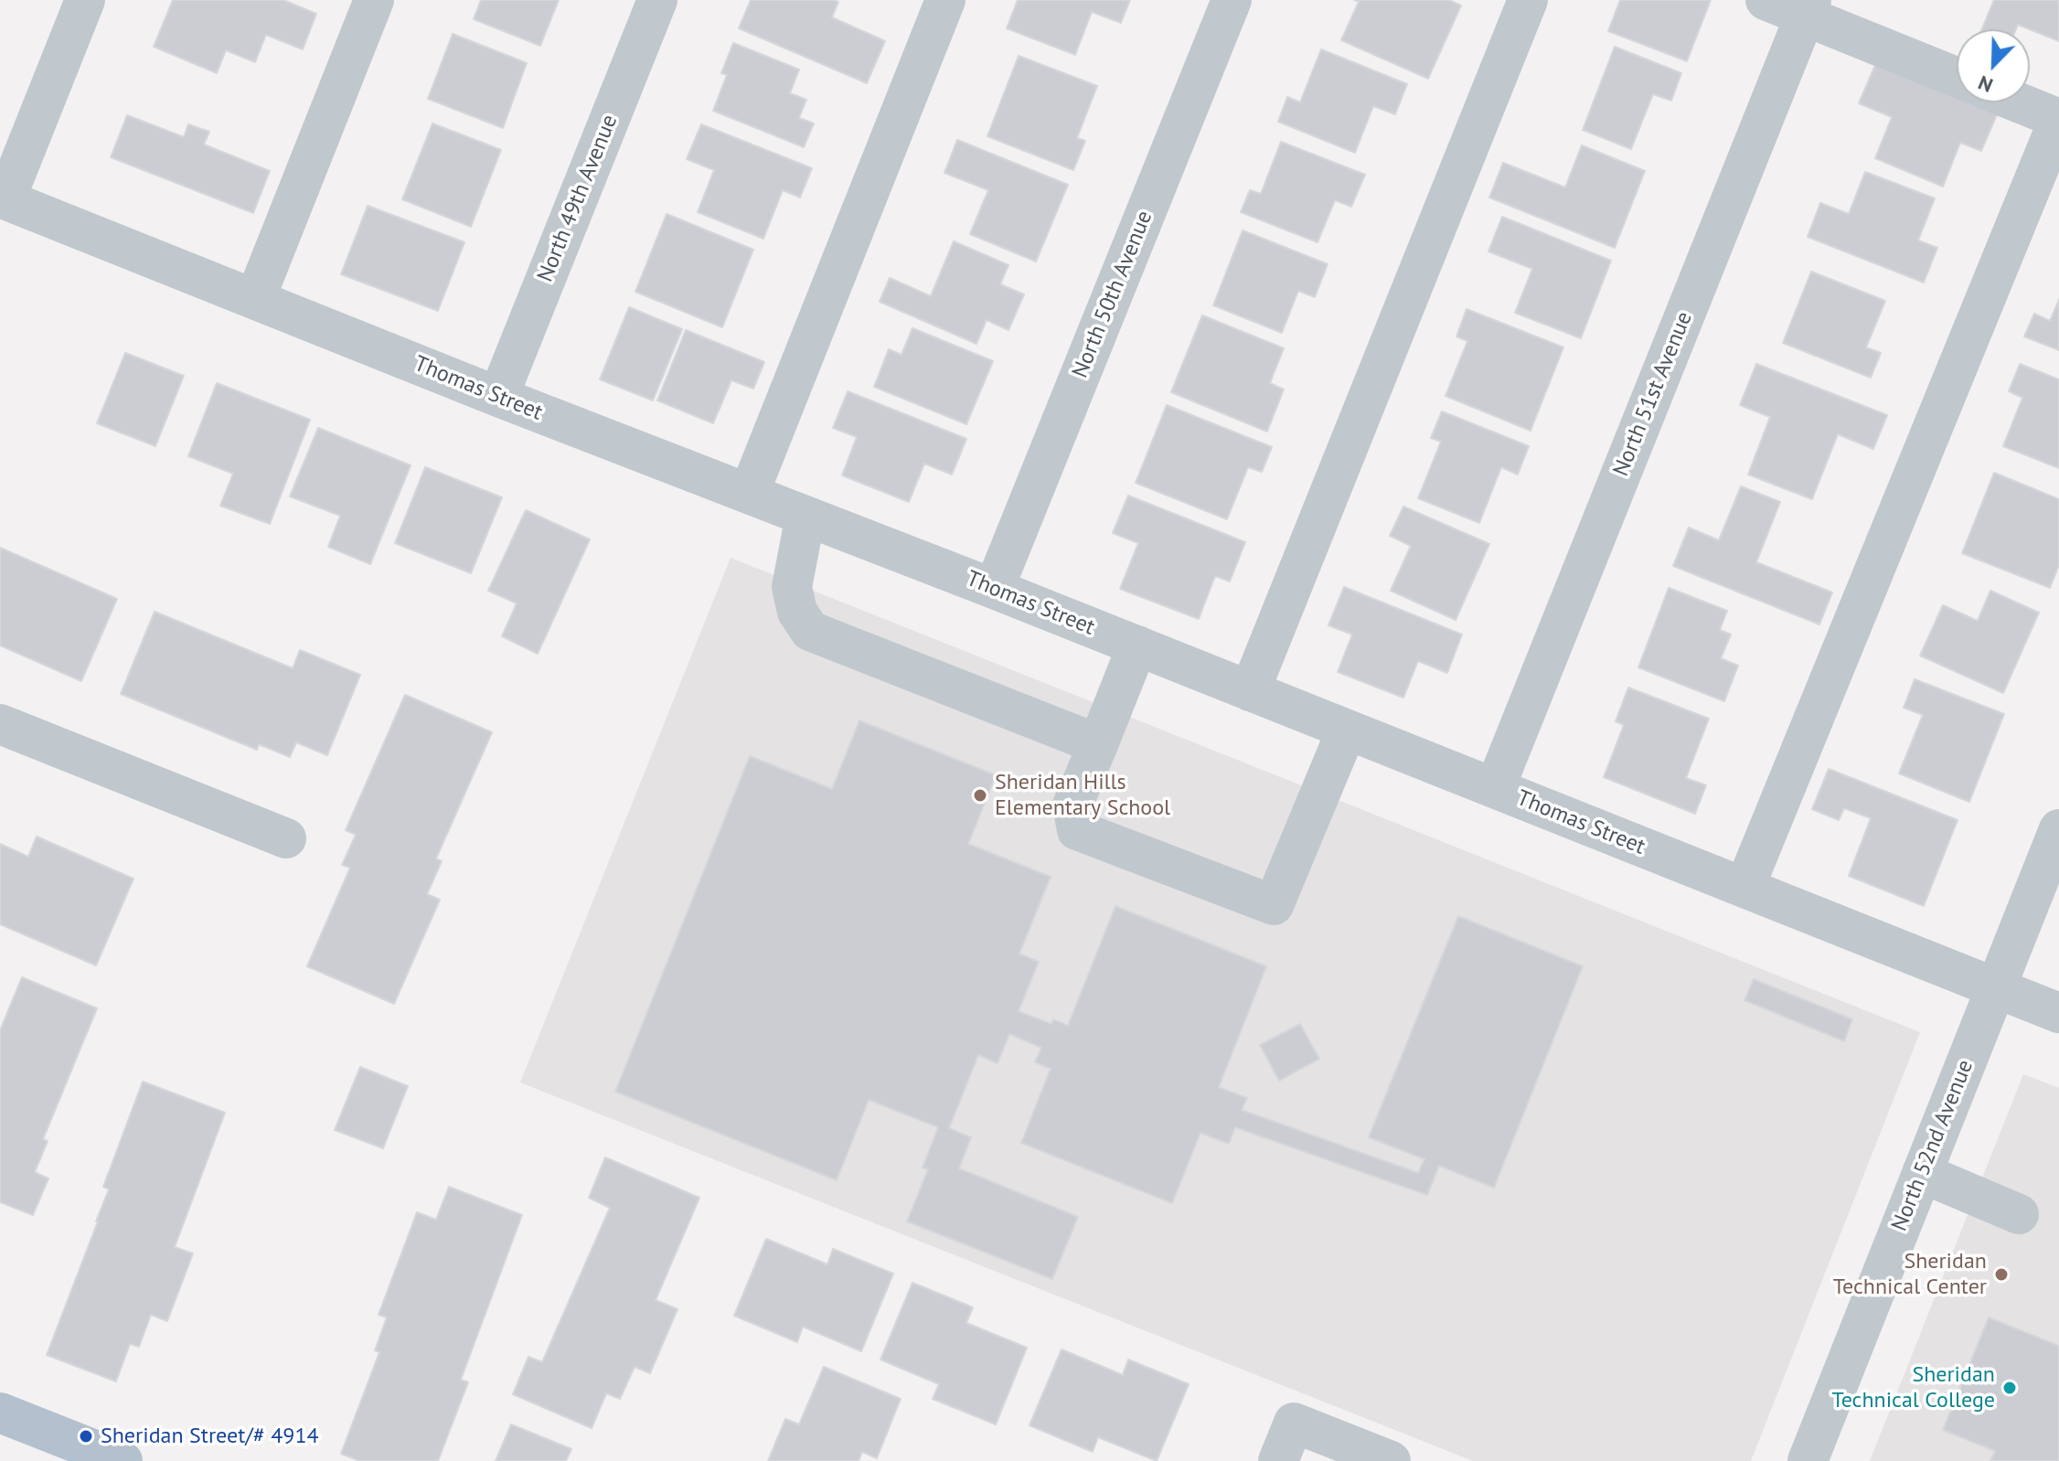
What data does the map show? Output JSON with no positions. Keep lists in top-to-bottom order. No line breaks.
{"streets":{"street":["North 49th Avenue","North 50th Avenue","Thomas Street","North 51st Avenue","North 52nd Avenue"]},"crossings":[["North 49th Avenue","Thomas Street"],["North 50th Avenue","Thomas Street"],["Thomas Street","North 51st Avenue"],["Thomas Street","North 52nd Avenue"]],"places":["Sheridan Hills Elementary School","Sheridan Technical Center","Sheridan Technical College","Sheridan Street/# 4914"],"north":"bottom left"}
